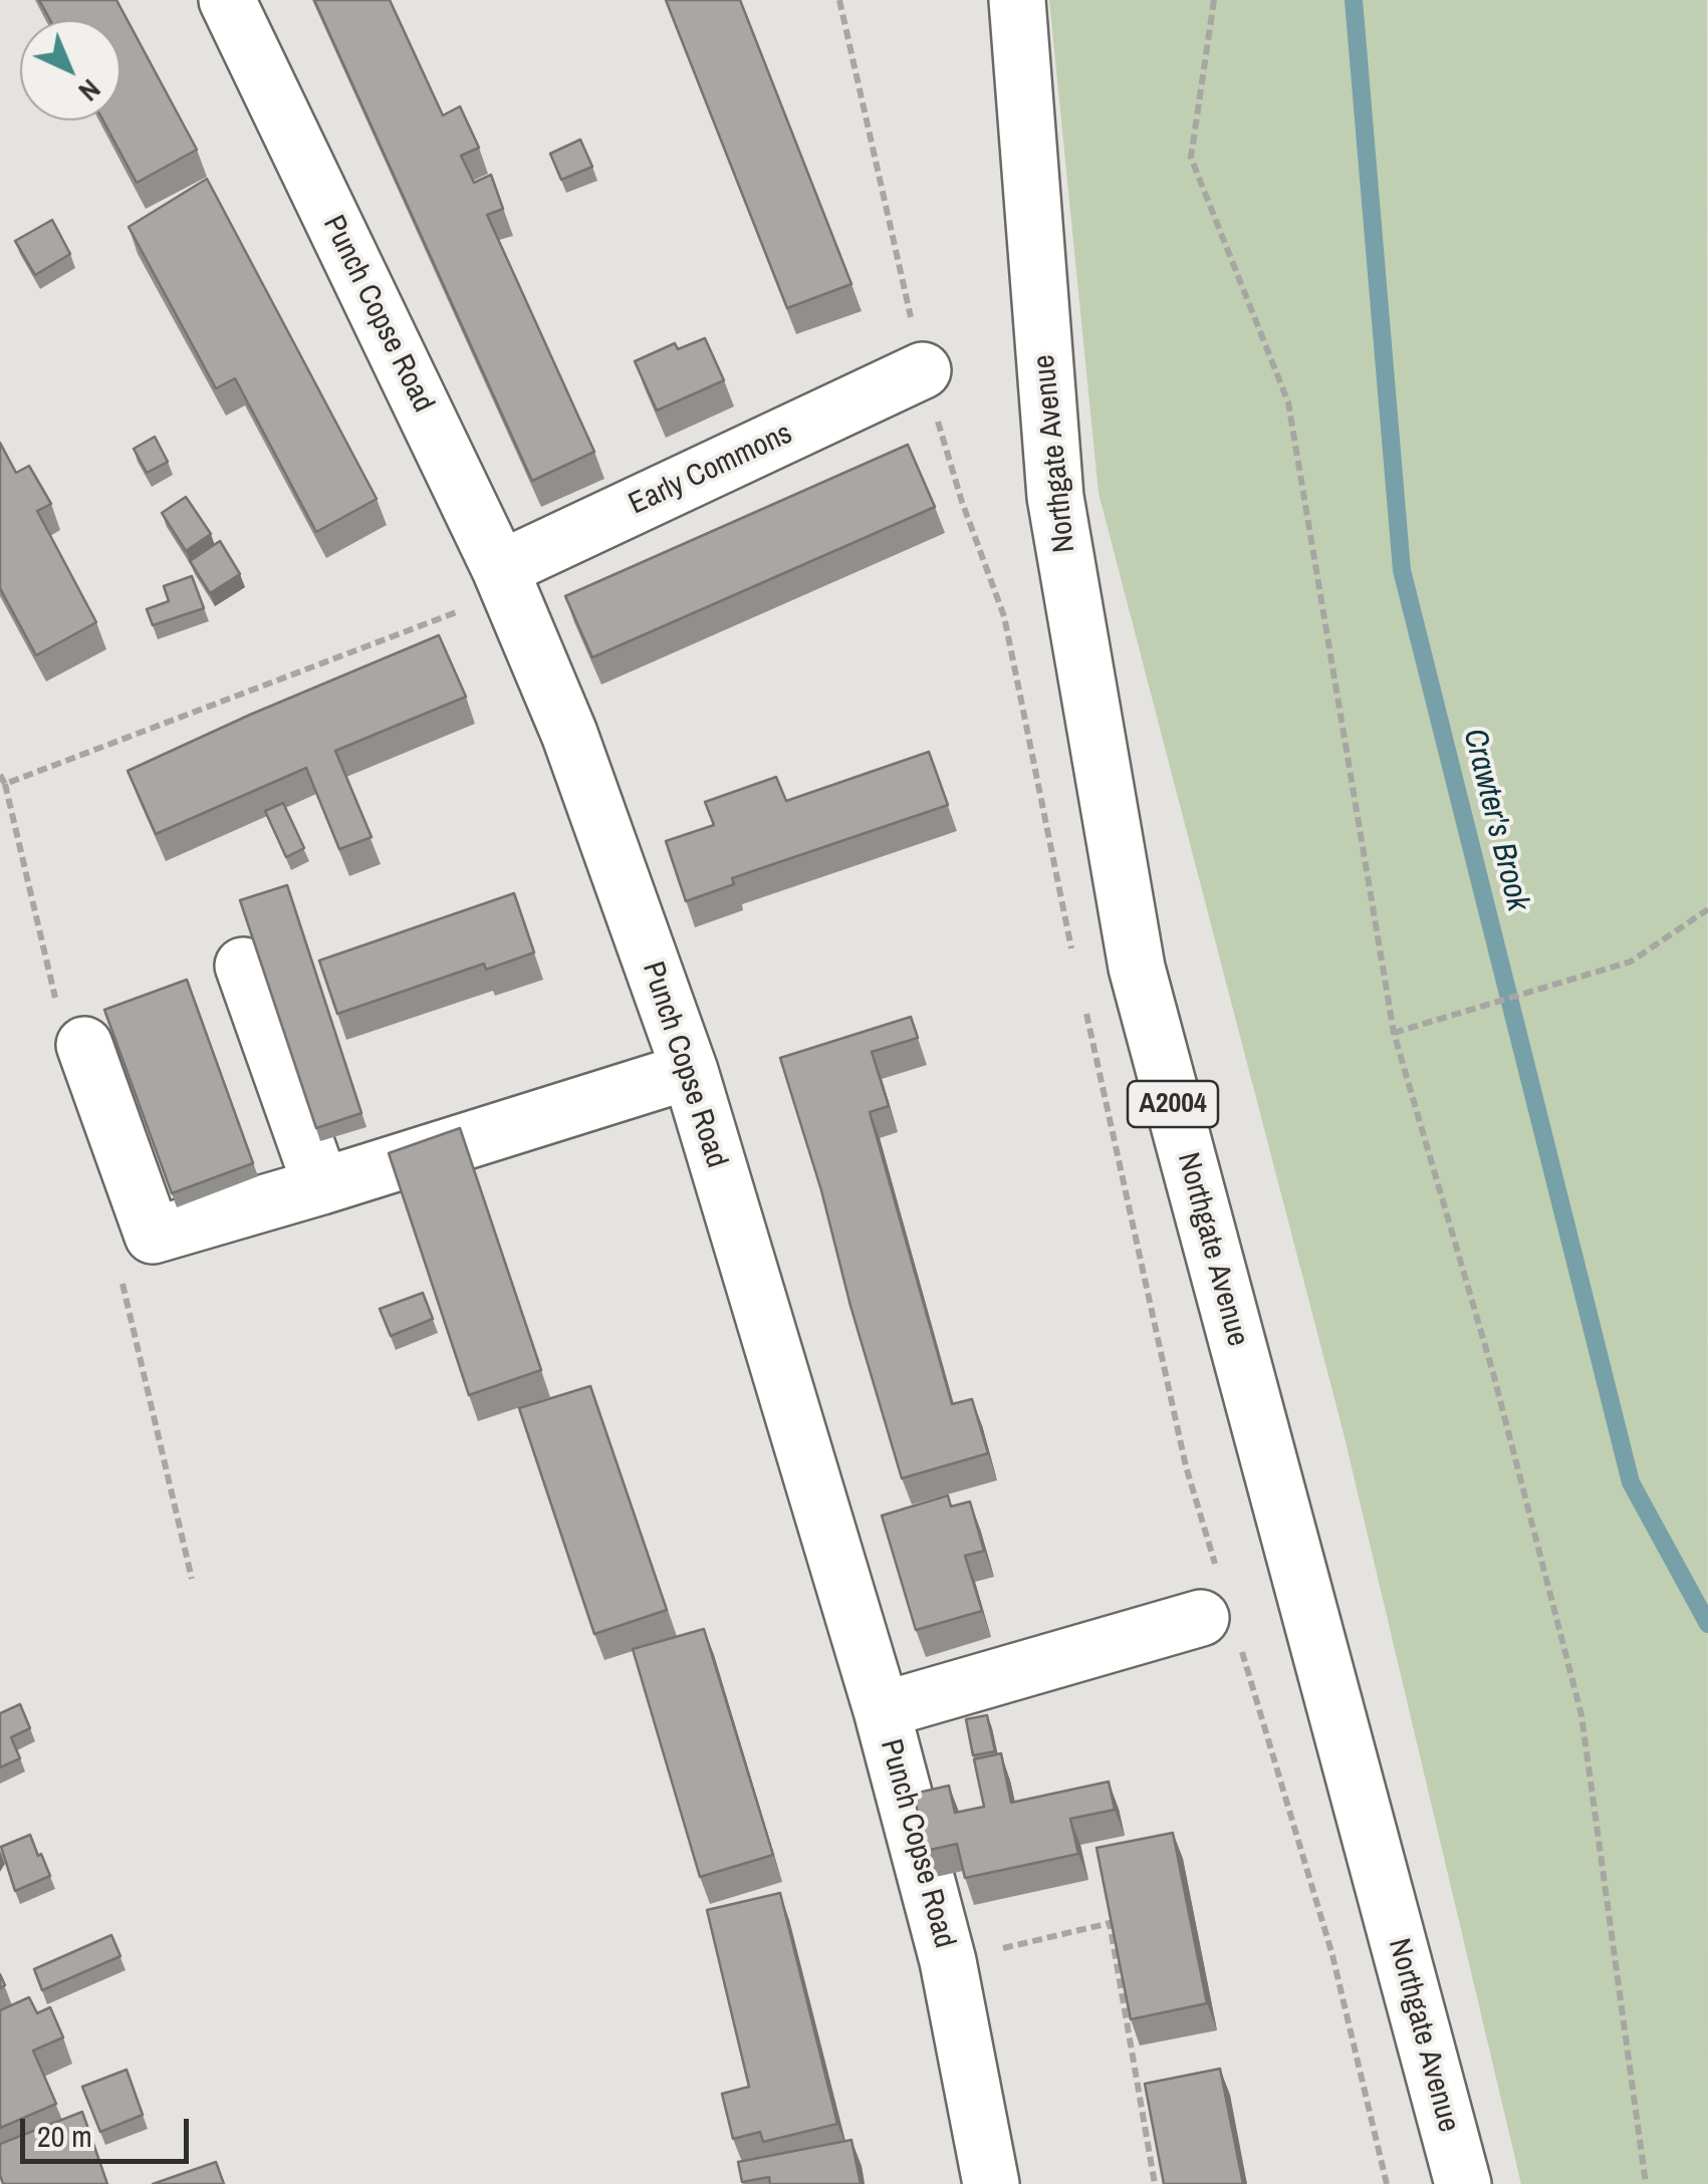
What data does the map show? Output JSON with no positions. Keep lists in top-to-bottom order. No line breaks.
{"streets":{"street":["Punch Copse Road","Northgate Avenue","Early Commons","A2004"]},"crossings":[["Punch Copse Road","Early Commons"]],"water":["Crawter's Brook"],"scale_bar":"20 m","north":"bottom right"}
